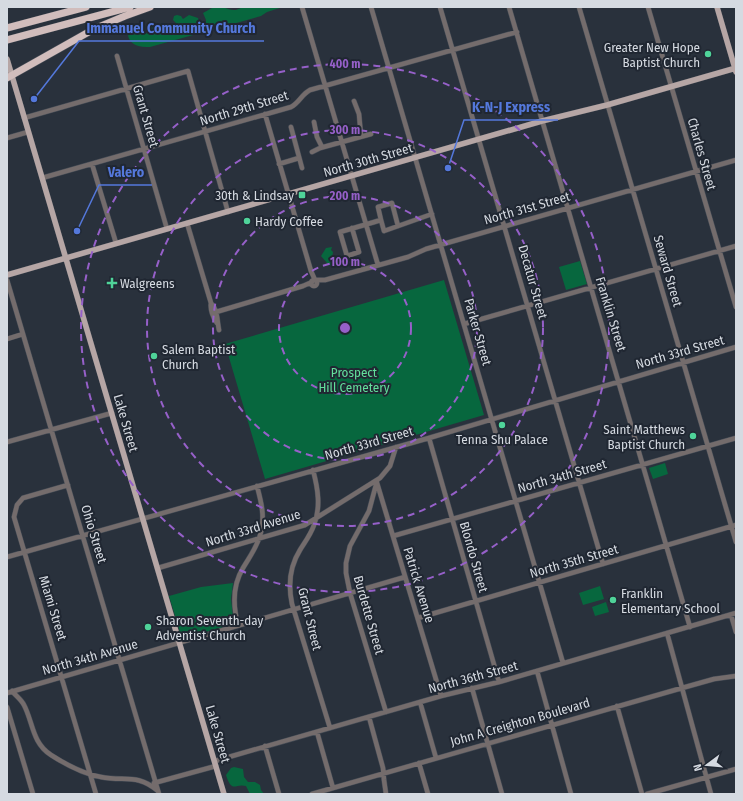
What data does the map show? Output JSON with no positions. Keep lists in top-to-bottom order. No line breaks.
{"streets":{"main road":["North 30th Street","Lake Street"],"street":["North 29th Street","Grant Street","Charles Street","North 31st Street","Seward Street","Decatur Street","Franklin Street","Parker Street","North 33rd Street","North 34th Street","North 33rd Avenue","Ohio Street","Blondo Street","North 35th Street","Patrick Avenue","Miami Street","Burdette Street","North 34th Avenue","North 36th Street","John A Creighton Boulevard"]},"crossings":[["North 29th Street","Grant Street"],["North 29th Street","Decatur Street"],["North 29th Street","Franklin Street"],["North 29th Street","Parker Street"],["North 29th Street","Lake Street"],["Grant Street","North 30th Street"],["Grant Street","North 33rd Street"],["Grant Street","North 33rd Avenue"],["Grant Street","North 34th Avenue"],["Grant Street","North 36th Street"],["Charles Street","North 30th Street"],["Charles Street","North 31st Street"],["North 30th Street","Seward Street"],["North 30th Street","Decatur Street"],["North 30th Street","Franklin Street"],["North 30th Street","Parker Street"],["North 30th Street","Lake Street"],["North 31st Street","Seward Street"],["North 31st Street","Decatur Street"],["North 31st Street","Franklin Street"],["North 31st Street","Parker Street"],["Seward Street","North 33rd Street"],["Seward Street","North 34th Street"],["Seward Street","North 35th Street"],["Decatur Street","North 33rd Street"],["Decatur Street","North 34th Street"],["Decatur Street","North 35th Street"],["Franklin Street","North 33rd Street"],["Franklin Street","North 34th Street"],["Franklin Street","North 35th Street"],["Franklin Street","North 36th Street"],["Parker Street","North 33rd Street"],["Parker Street","North 34th Street"],["Parker Street","North 35th Street"],["Parker Street","North 36th Street"],["North 33rd Street","Lake Street"],["North 33rd Street","North 33rd Avenue"],["North 33rd Street","Ohio Street"],["North 33rd Street","Blondo Street"],["North 33rd Street","Miami Street"],["Lake Street","North 33rd Avenue"],["Lake Street","North 34th Avenue"],["Lake Street","North 36th Street"],["North 34th Street","Blondo Street"],["North 34th Street","Patrick Avenue"],["North 33rd Avenue","Patrick Avenue"],["North 33rd Avenue","Burdette Street"],["Ohio Street","Miami Street"],["Ohio Street","North 34th Avenue"],["Ohio Street","North 36th Street"],["Blondo Street","North 35th Street"],["Blondo Street","North 36th Street"],["North 35th Street","Patrick Avenue"],["Patrick Avenue","Burdette Street"],["Patrick Avenue","North 34th Avenue"],["Patrick Avenue","North 36th Street"],["Miami Street","North 34th Avenue"],["Burdette Street","North 34th Avenue"],["Burdette Street","North 36th Street"]],"parks":["Prospect Hill Cemetery"],"places":{"other":["Greater New Hope Baptist Church","Immanuel Community Church","K-N-J Express","Hardy Coffee","Valero","Salem Baptist Church","Tenna Shu Palace","Saint Matthews Baptist Church","Franklin Elementary School","Sharon Seventh-day Adventist Church"],"transit":["30th & Lindsay"],"health":["Walgreens"]},"north":"left","rings":["400 m","300 m","200 m","100 m"]}
